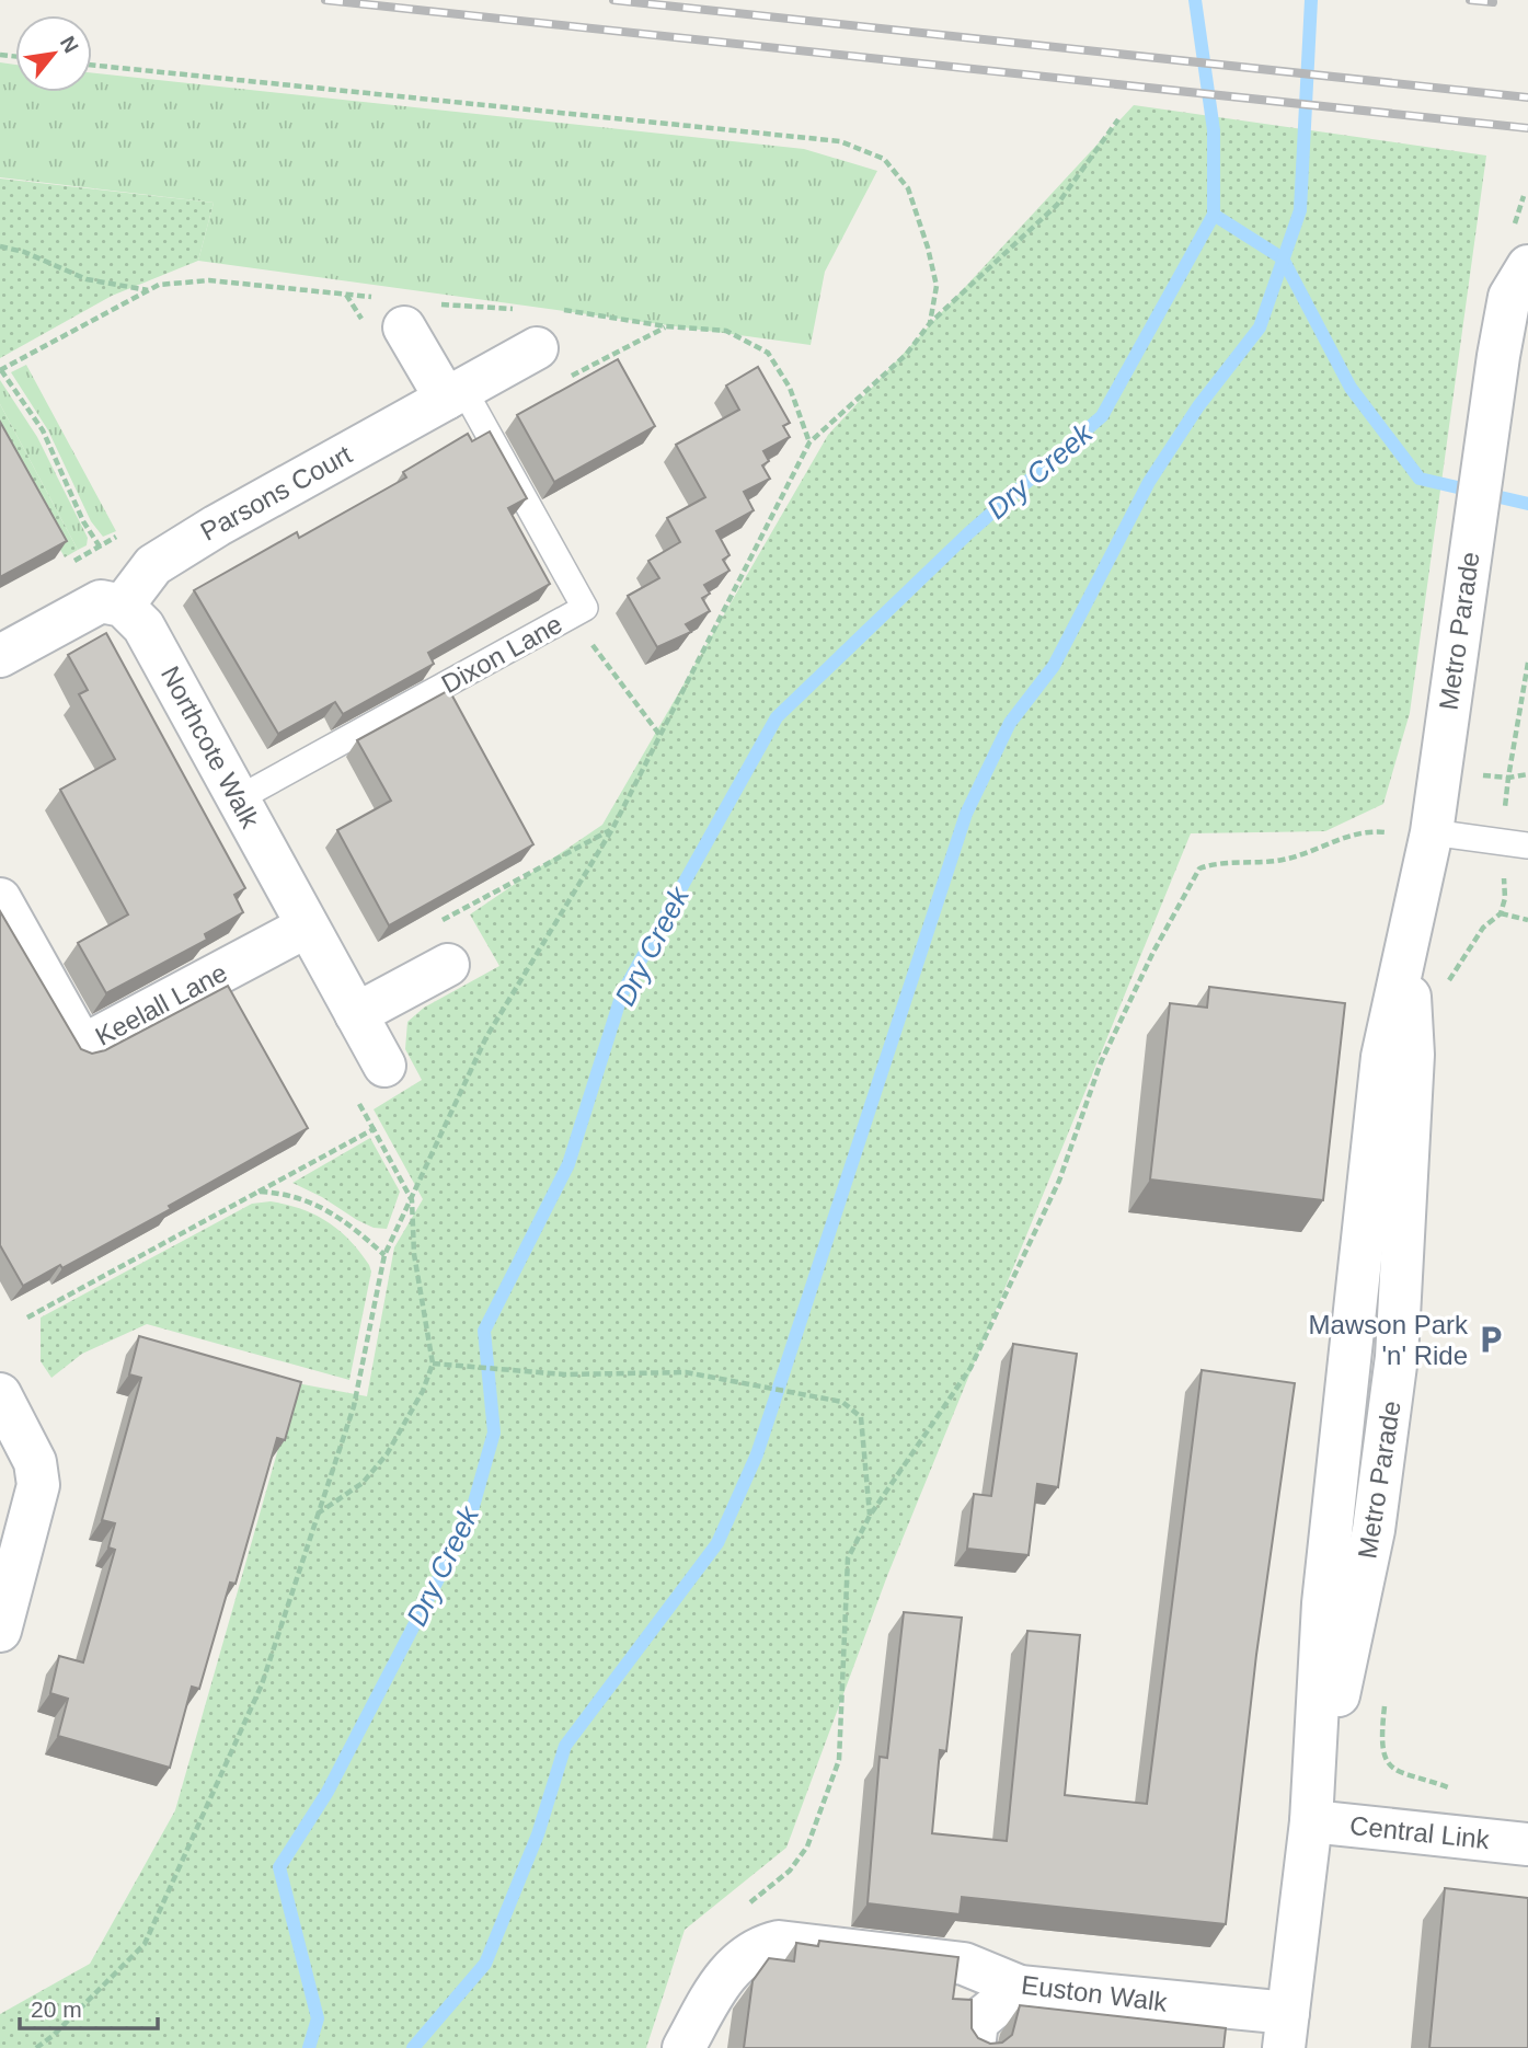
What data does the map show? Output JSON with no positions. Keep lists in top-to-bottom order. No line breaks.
{"streets":{"street":["Parsons Court","Metro Parade","Northcote Walk","Keelall Lane","Central Link","Euston Walk"],"lane":["Dixon Lane"]},"crossings":[["Parsons Court","Dixon Lane"],["Parsons Court","Northcote Walk"],["Metro Parade","Central Link"],["Metro Parade","Euston Walk"],["Dixon Lane","Northcote Walk"],["Northcote Walk","Keelall Lane"]],"water":["Dry Creek"],"places":{"parking":["Mawson Park 'n' Ride"]},"scale_bar":"20 m","north":"top right"}
